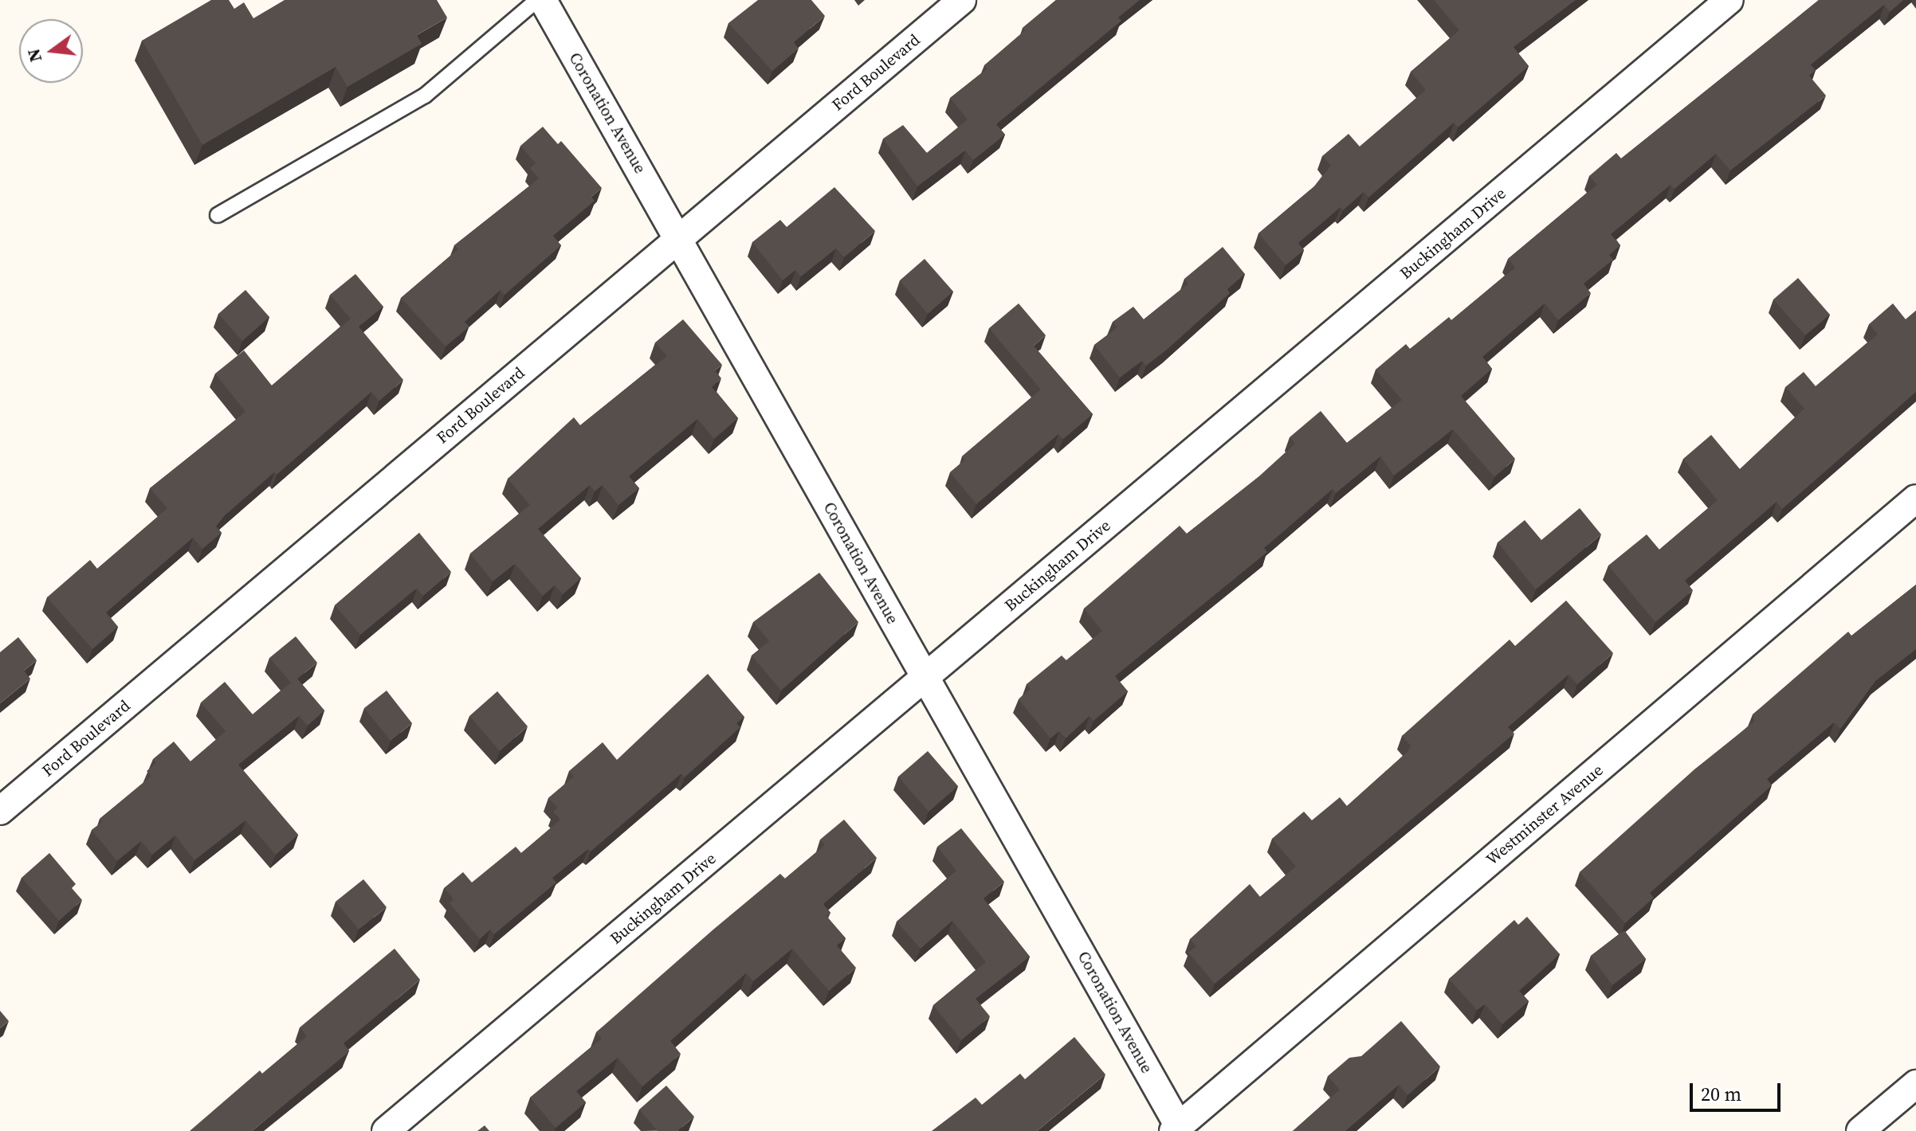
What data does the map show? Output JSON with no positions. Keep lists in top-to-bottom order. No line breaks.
{"streets":{"street":["Ford Boulevard","Coronation Avenue","Buckingham Drive","Westminster Avenue"]},"crossings":[["Ford Boulevard","Coronation Avenue"],["Coronation Avenue","Buckingham Drive"],["Coronation Avenue","Westminster Avenue"]],"scale_bar":"20 m","north":"left"}
